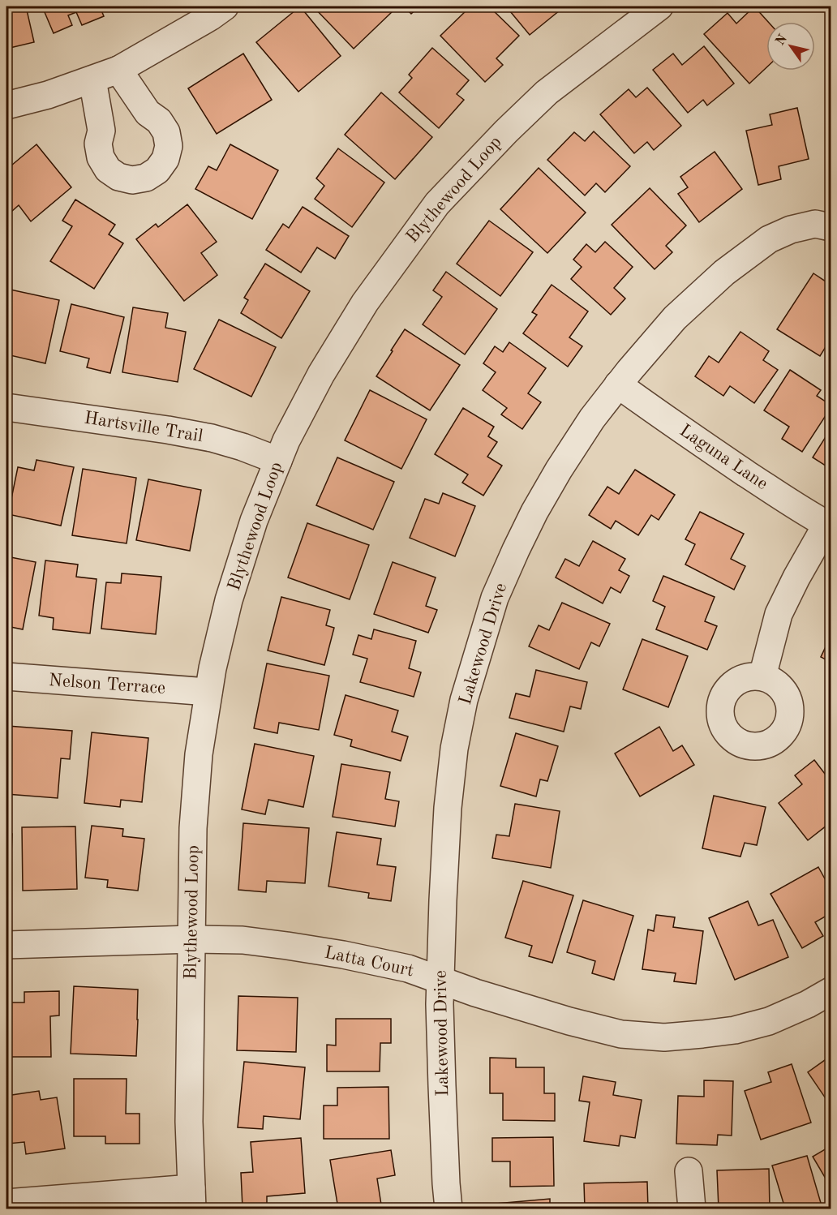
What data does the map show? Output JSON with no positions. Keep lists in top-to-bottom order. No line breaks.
{"streets":{"street":["Blythewood Loop","Hartsville Trail","Laguna Lane","Lakewood Drive","Nelson Terrace","Latta Court"]},"crossings":[["Blythewood Loop","Hartsville Trail"],["Blythewood Loop","Nelson Terrace"],["Blythewood Loop","Latta Court"],["Laguna Lane","Lakewood Drive"],["Lakewood Drive","Latta Court"]],"north":"top left"}
